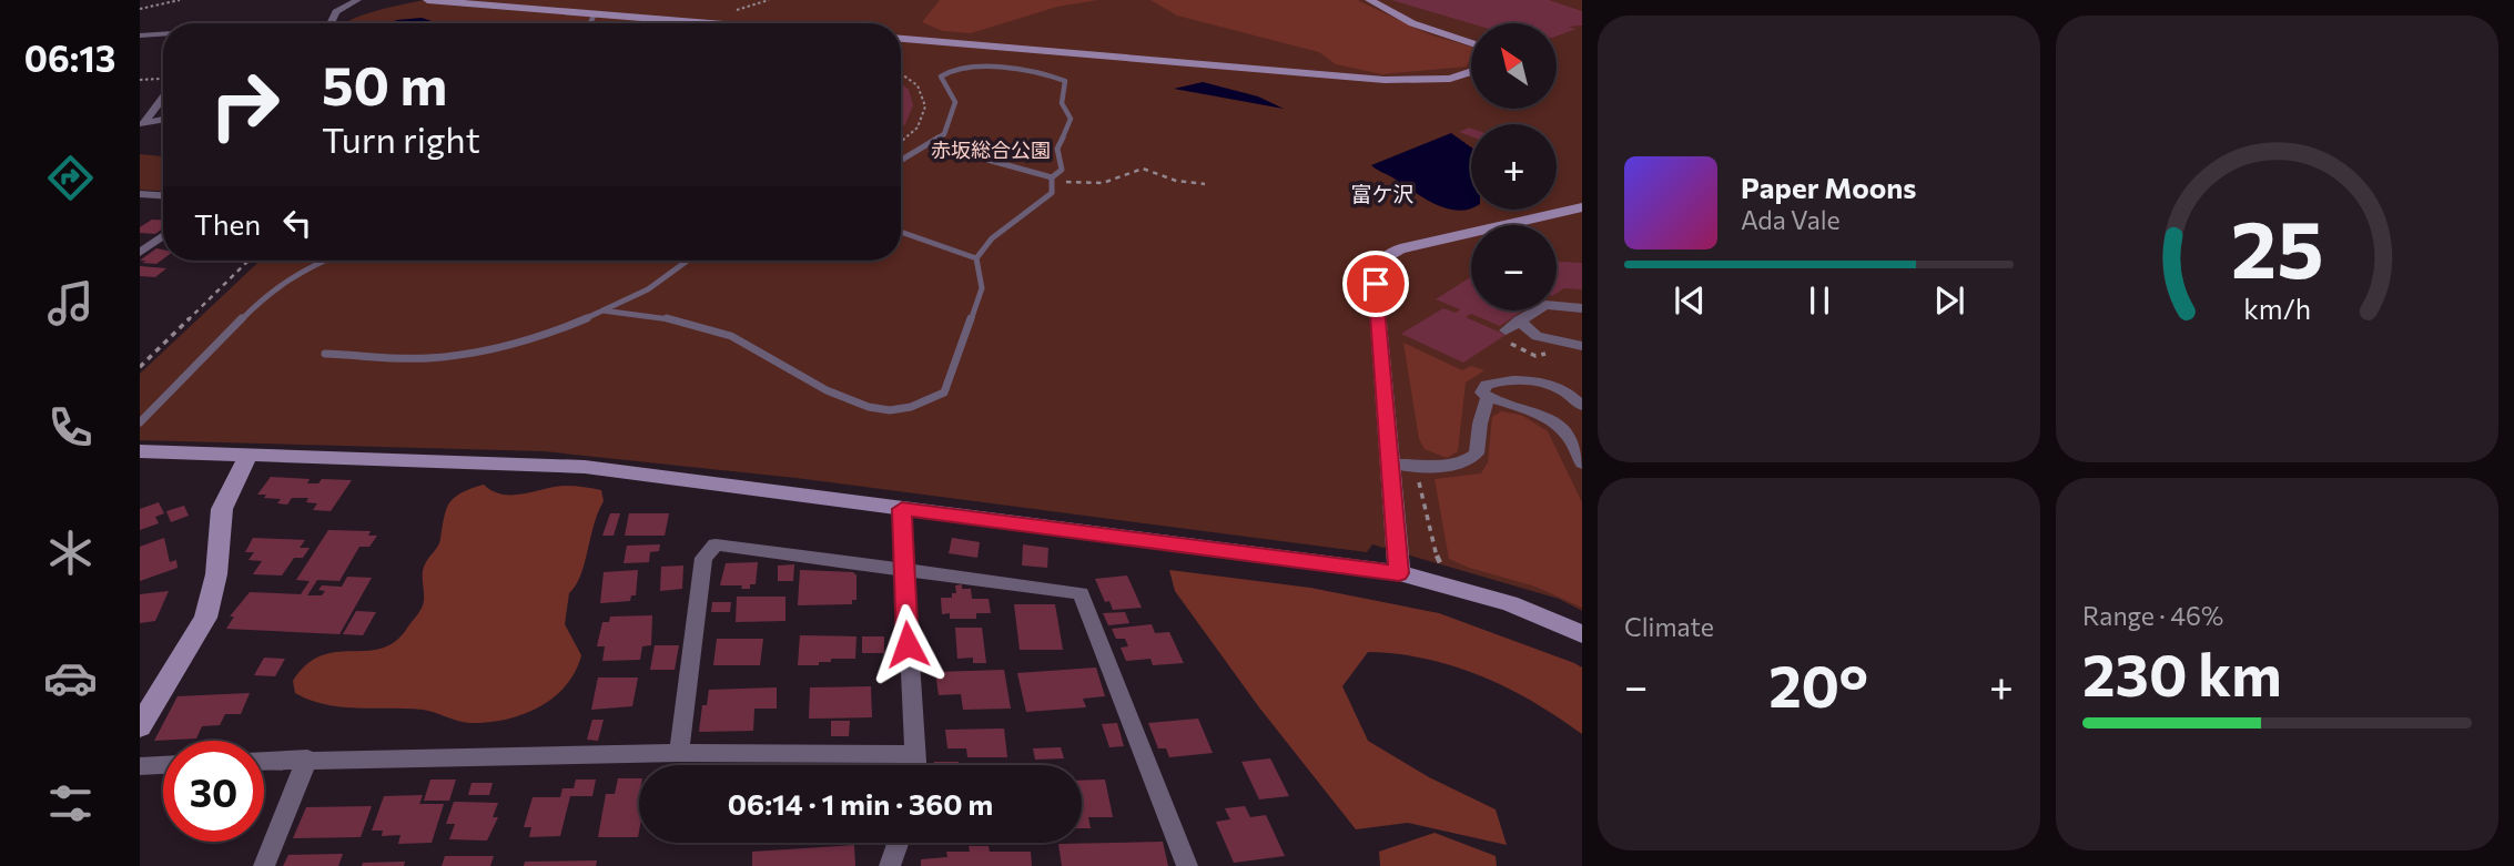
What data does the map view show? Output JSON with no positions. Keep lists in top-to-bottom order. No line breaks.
{"districts":["富ケ沢"],"parks":["赤坂総合公園"],"north":"top left","page":{"tabs":"06:13","map_buttons":["+","−"],"turn":["50 m","Turn right"],"song":["Paper Moons","Ada Vale"],"then":"Then","tile":["Climate",["Range · 46%","230 km"]],"heat":["−","20°","+"],"limit":"30","trip":"06:14 · 1 min · 360 m","gauge":["25","km/h"]}}
